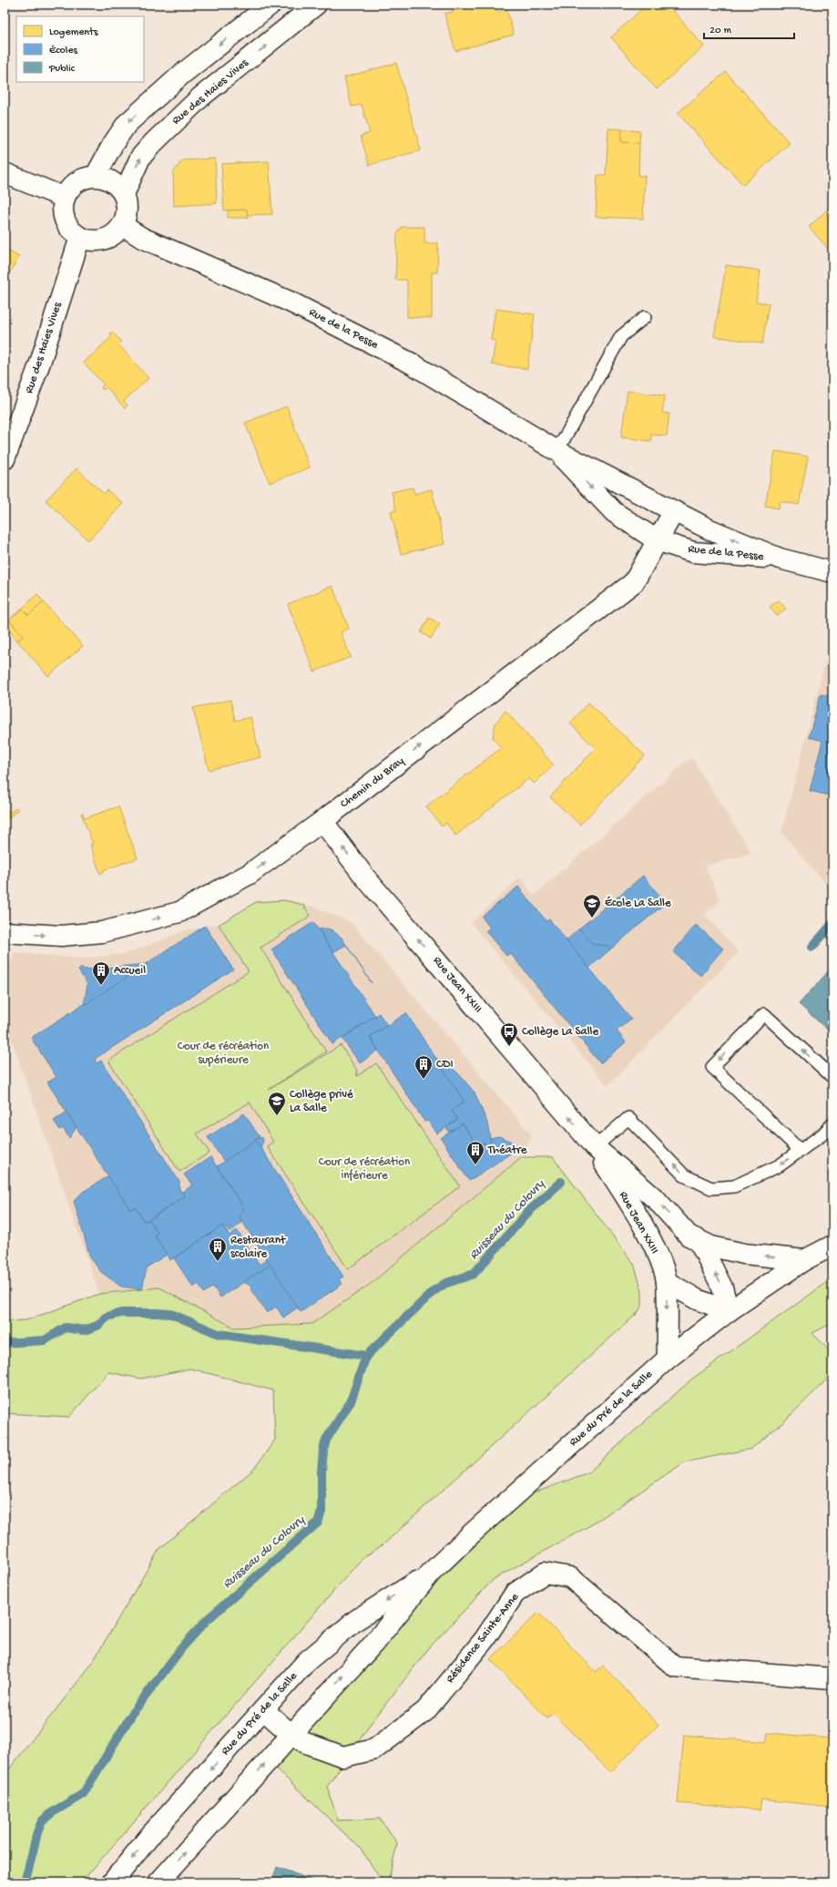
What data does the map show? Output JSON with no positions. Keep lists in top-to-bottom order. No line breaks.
{"streets":{"street":["Rue des Haies Vives","Rue de la Pesse","Chemin du Bray","Rue Jean XXIII","Rue du Pré de la Salle","Résidence Sainte-Anne"]},"crossings":[["Rue des Haies Vives","Rue de la Pesse"],["Rue de la Pesse","Chemin du Bray"],["Chemin du Bray","Rue Jean XXIII"],["Rue Jean XXIII","Rue du Pré de la Salle"],["Rue du Pré de la Salle","Résidence Sainte-Anne"]],"one_way":["Chemin du Bray","Rue Jean XXIII"],"water":["Ruisseau du Colovry"],"parks":["Cour de récréation supérieure","Cour de récréation inférieure"],"places":{"school or university":["École La Salle","Collège privé La Salle"],"building":["Accueil","CDI","Théatre","Restaurant scolaire"],"bus stop":["Collège La Salle"]},"legend":["Logements","Écoles","Public"],"scale_bar":"20 m"}
